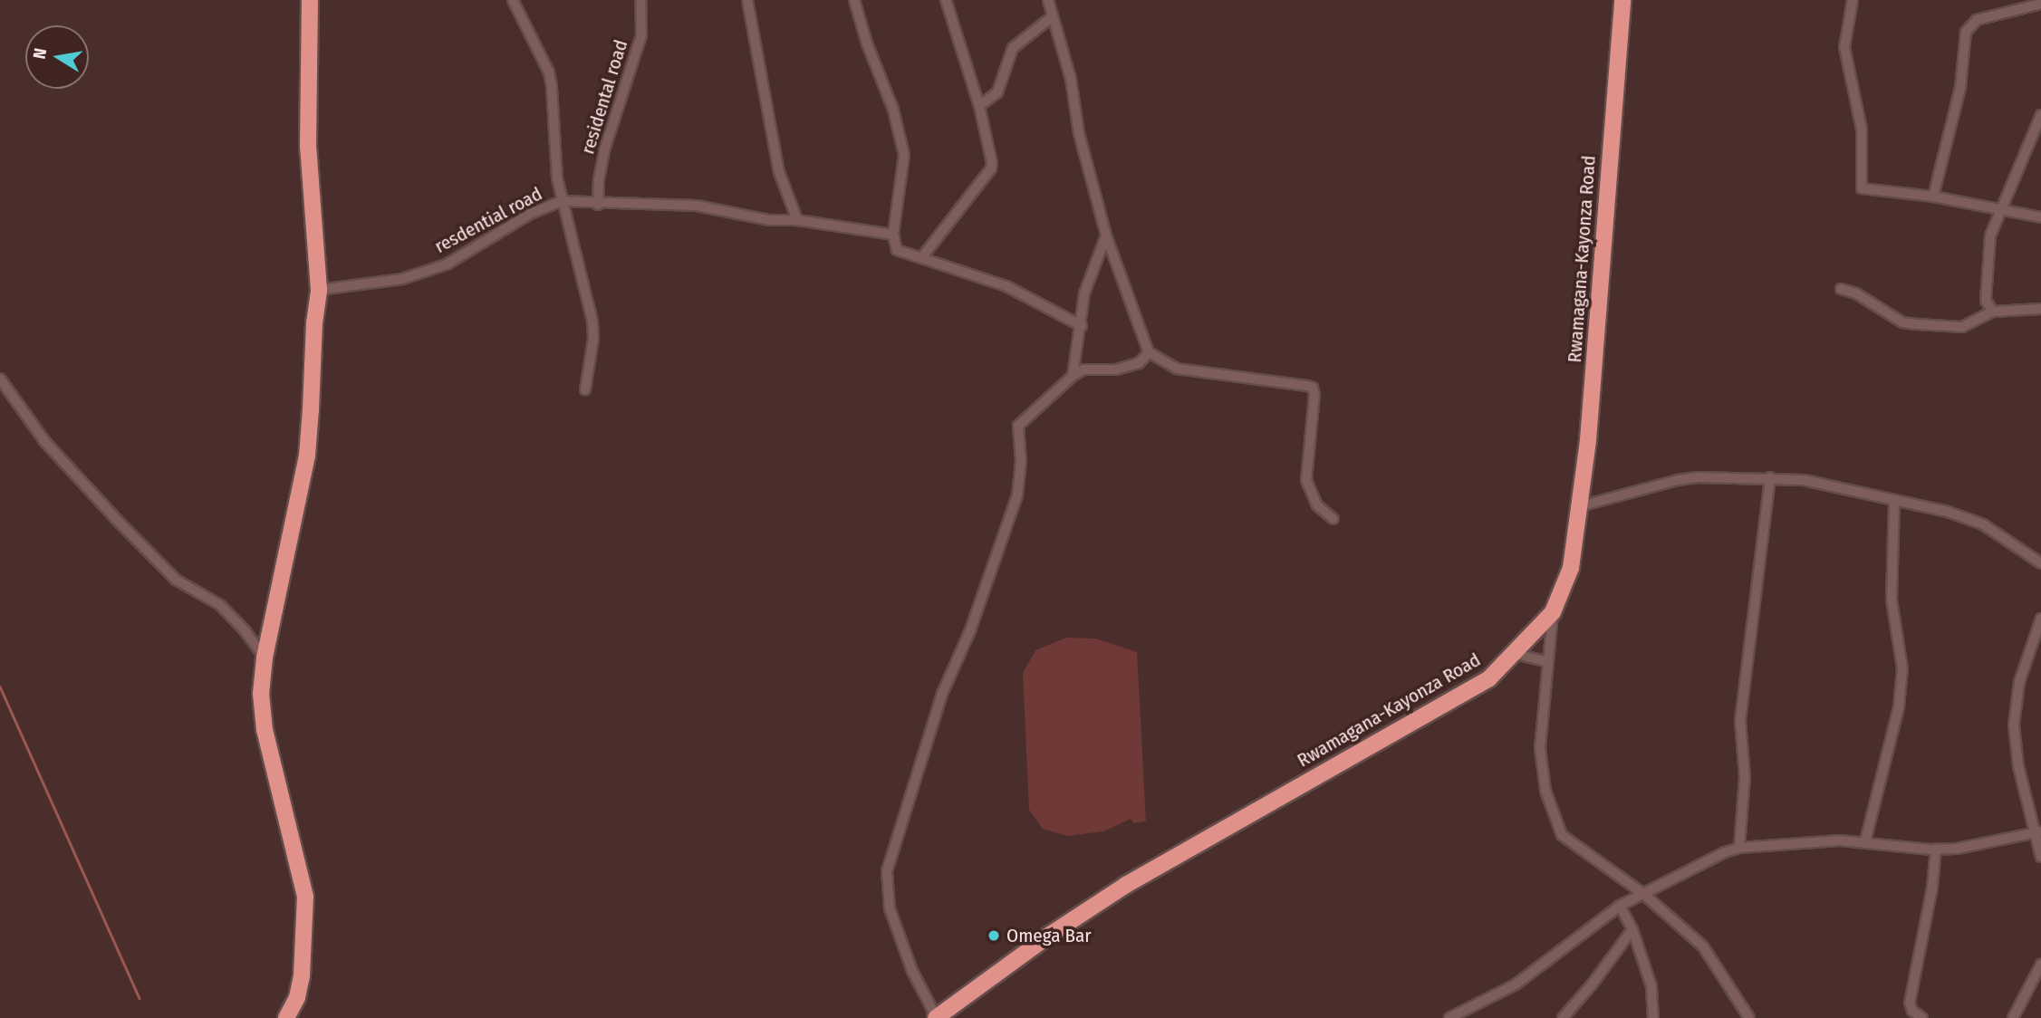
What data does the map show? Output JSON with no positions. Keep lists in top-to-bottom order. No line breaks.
{"streets":{"highway":["Rwamagana-Kayonza Road"],"street":["residental road","resdential road"]},"crossings":[["residental road","resdential road"]],"places":["Omega Bar"],"north":"left"}
